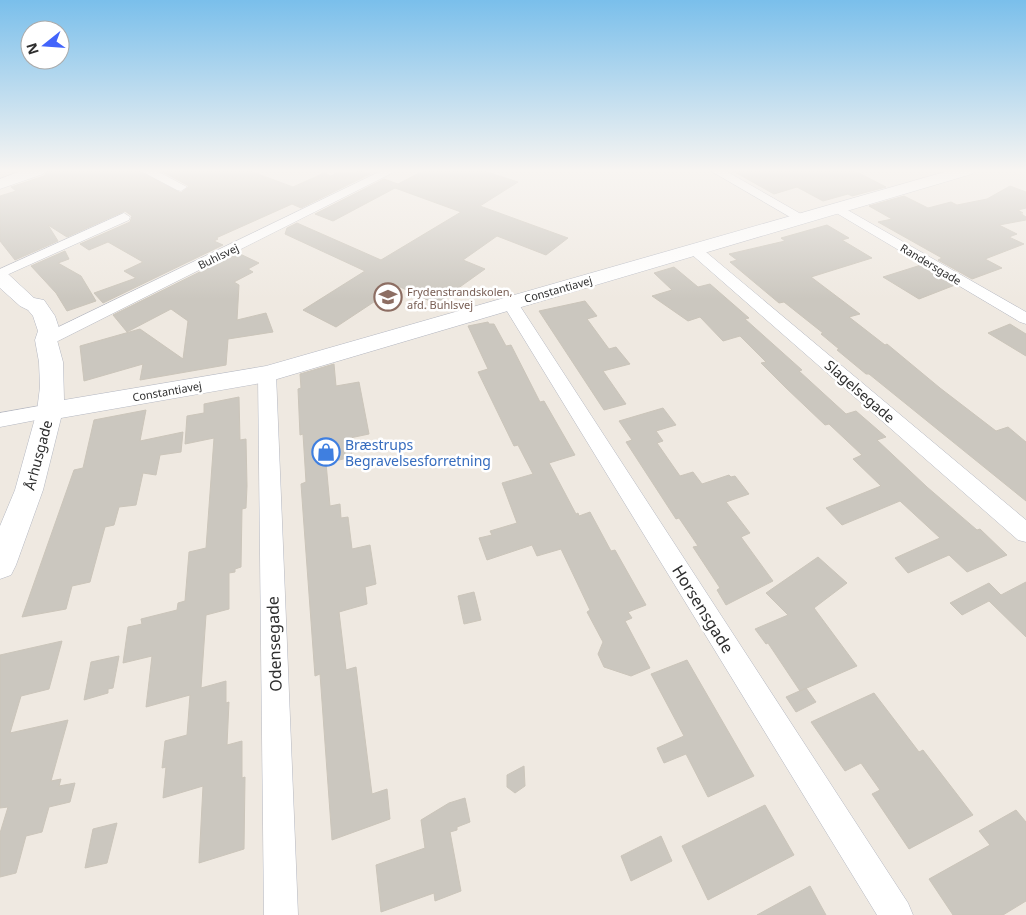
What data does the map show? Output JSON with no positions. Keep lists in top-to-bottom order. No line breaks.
{"streets":{"street":["Buhlsvej","Randersgade","Constantiavej","Slagelsegade","Århusgade","Horsensgade","Odensegade"]},"crossings":[["Buhlsvej","Århusgade"],["Constantiavej","Slagelsegade"],["Constantiavej","Århusgade"],["Constantiavej","Horsensgade"],["Constantiavej","Odensegade"]],"places":{"school or university":["Frydenstrandskolen, afd. Buhlsvej"],"shop":["Bræstrups Begravelsesforretning"]},"north":"left"}
